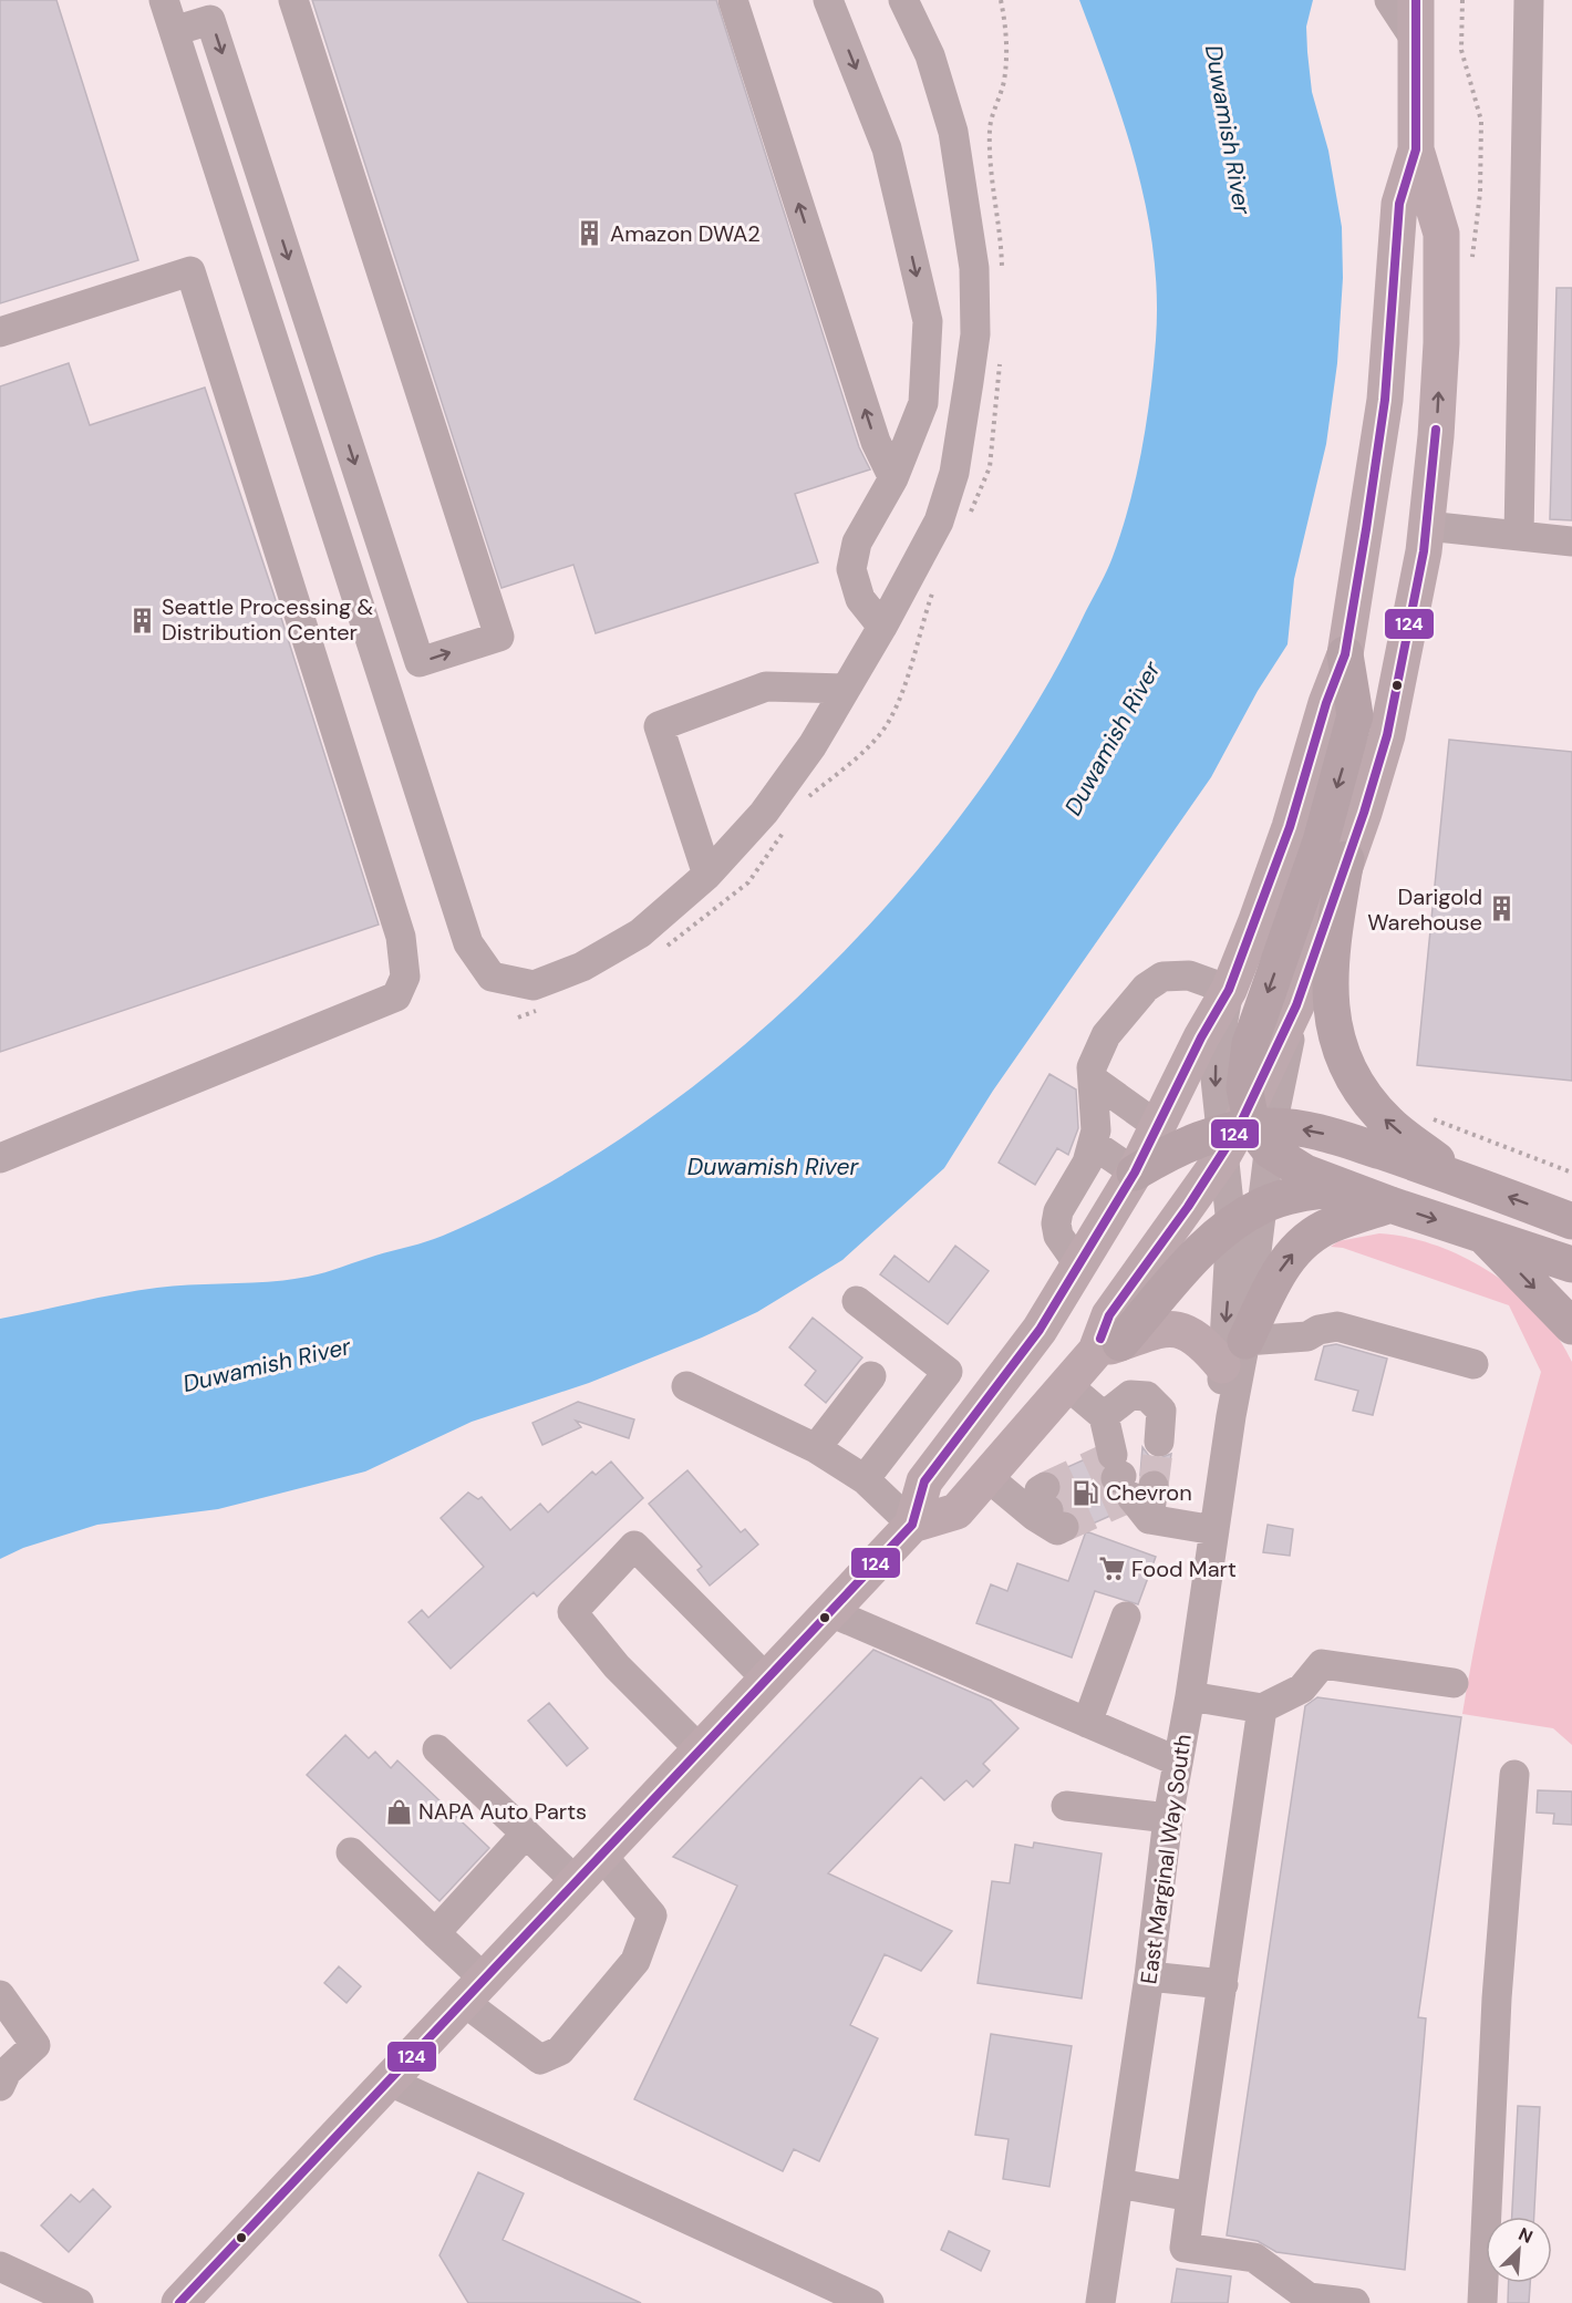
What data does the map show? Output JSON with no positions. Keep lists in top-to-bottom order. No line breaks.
{"streets":{"street":["East Marginal Way South"]},"water":["Duwamish River"],"places":{"building":["Amazon DWA2","Seattle Processing & Distribution Center","Darigold Warehouse"],"fuel station":["Chevron"],"supermarket":["Food Mart"],"shop":["NAPA Auto Parts"]},"lines":["transit line 124"],"north":"top right"}
